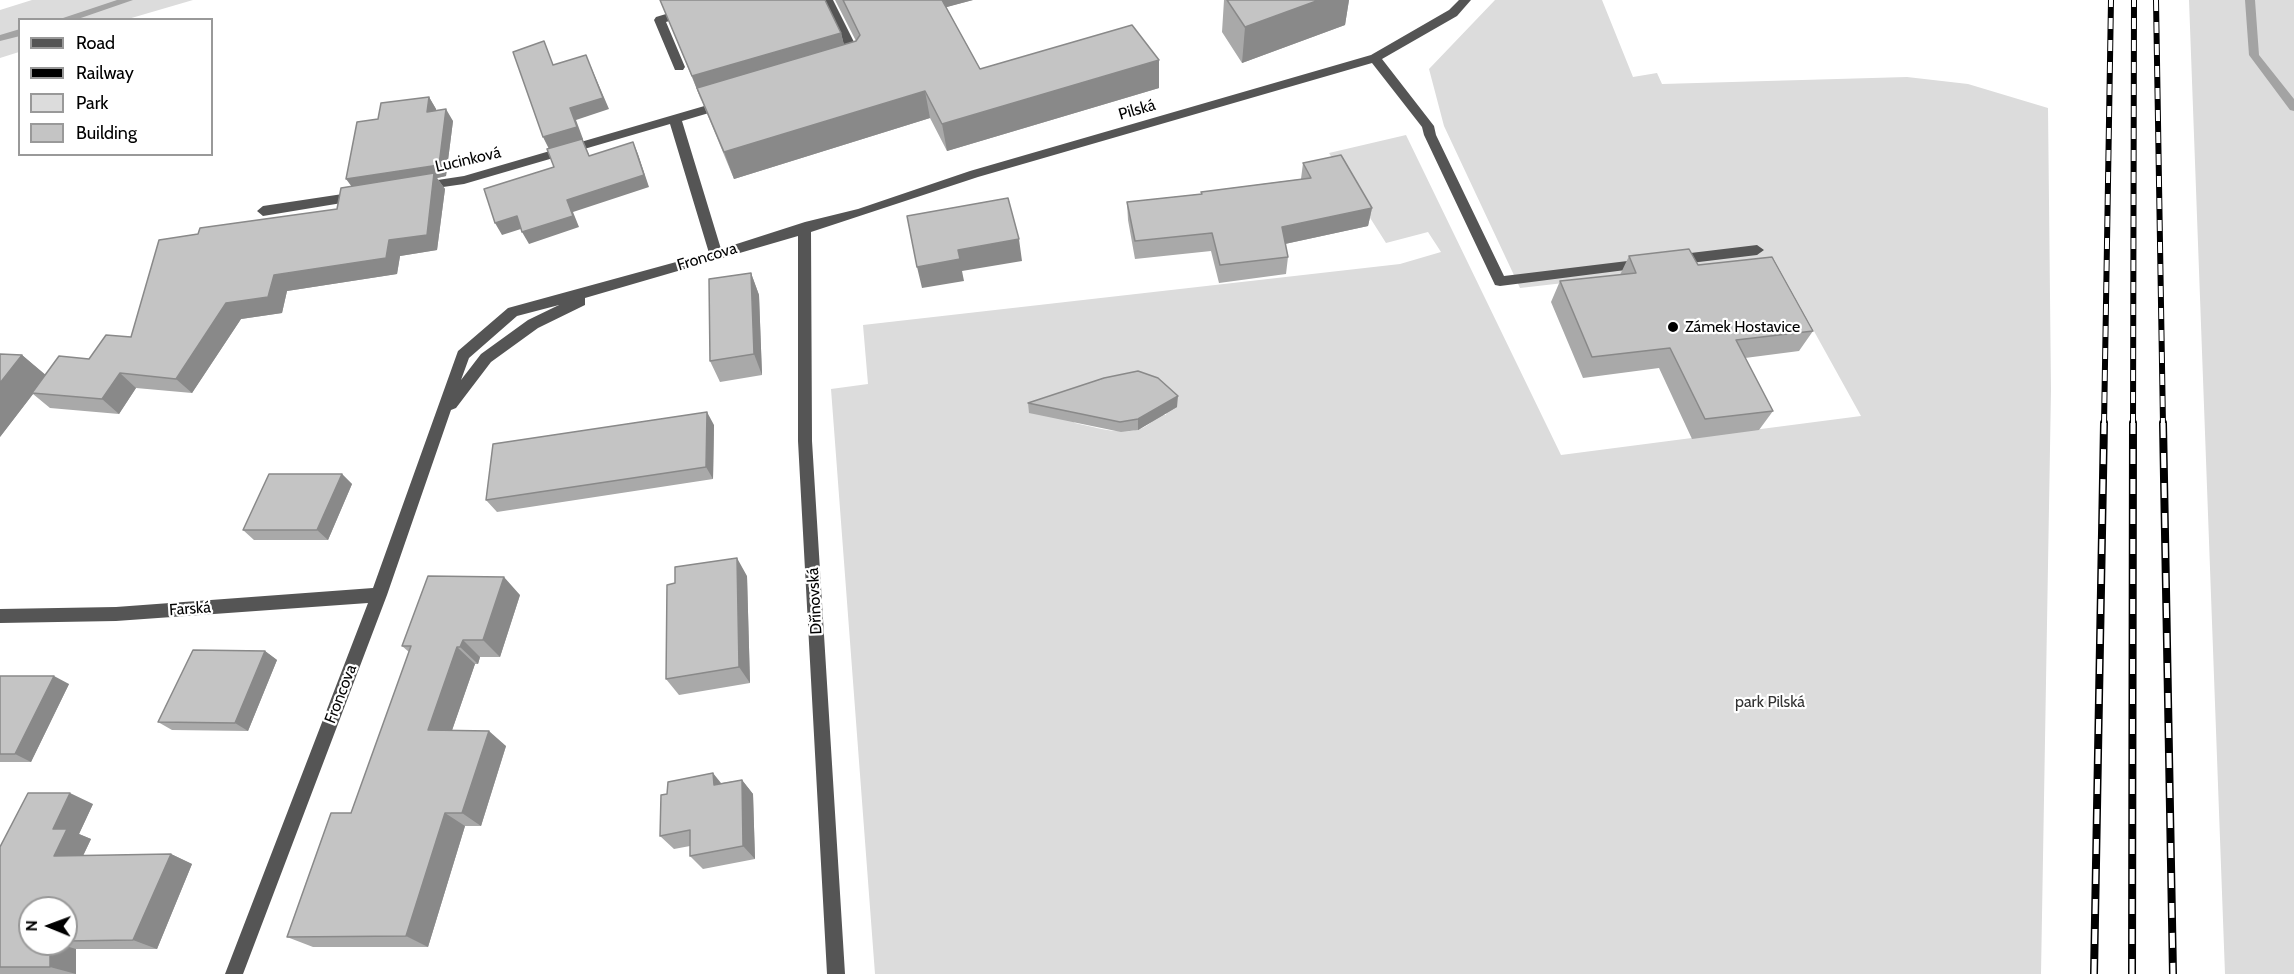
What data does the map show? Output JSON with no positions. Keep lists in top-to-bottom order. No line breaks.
{"streets":{"street":["Pilská","Lucinková","Froncova","Dřínovská","Farská"]},"crossings":[["Pilská","Froncova"],["Pilská","Dřínovská"],["Froncova","Dřínovská"],["Froncova","Farská"]],"parks":["park Pilská"],"places":["Zámek Hostavice"],"legend":["Road","Railway","Park","Building"],"north":"left"}
